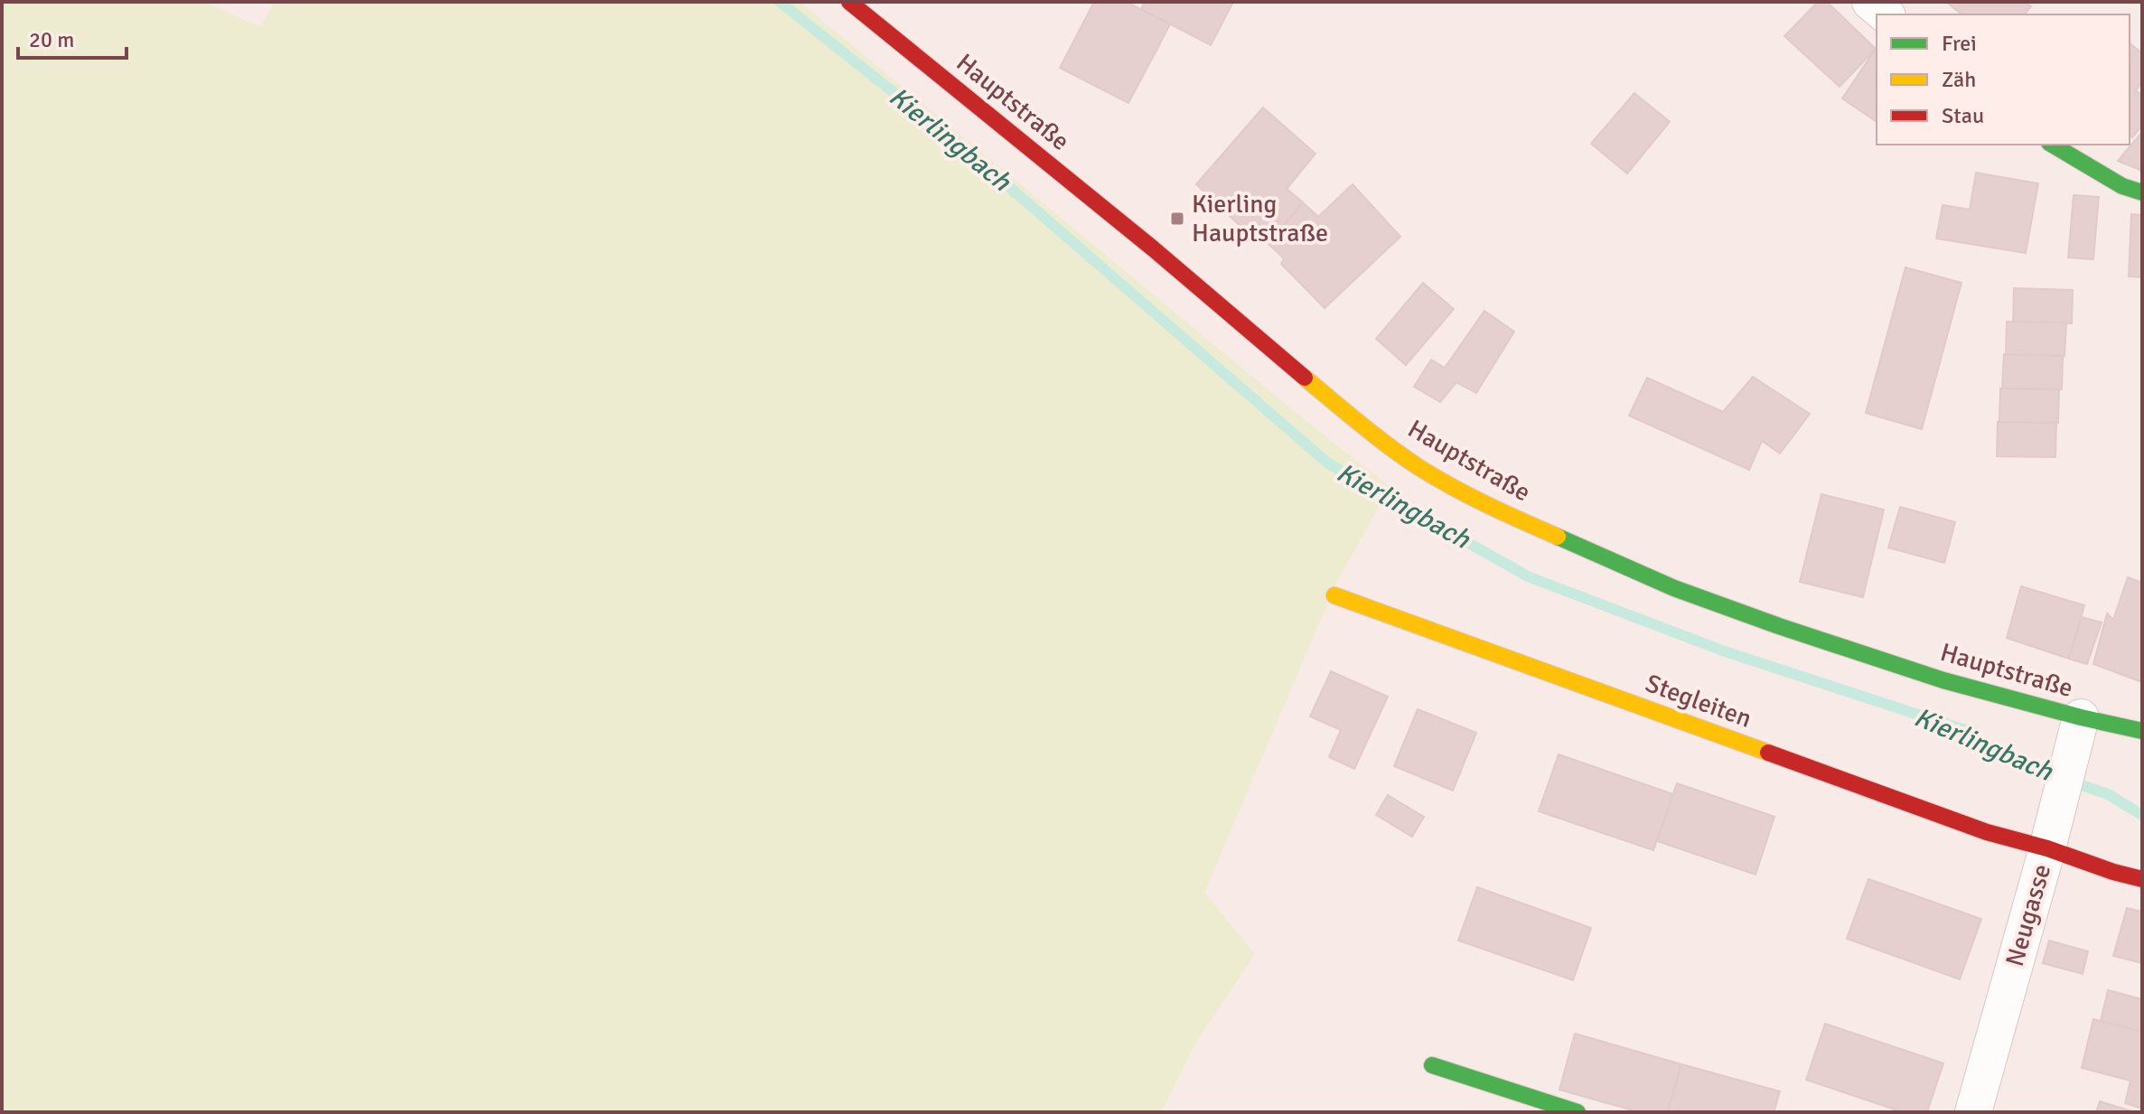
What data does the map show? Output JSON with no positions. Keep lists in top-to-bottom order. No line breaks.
{"streets":{"main road":["Hauptstraße","Stegleiten"],"street":["Neugasse"]},"crossings":[["Hauptstraße","Neugasse"],["Stegleiten","Neugasse"]],"water":["Kierlingbach"],"places":{"transit":["Kierling Hauptstraße"]},"legend":["Frei","Zäh","Stau"],"scale_bar":"20 m"}
